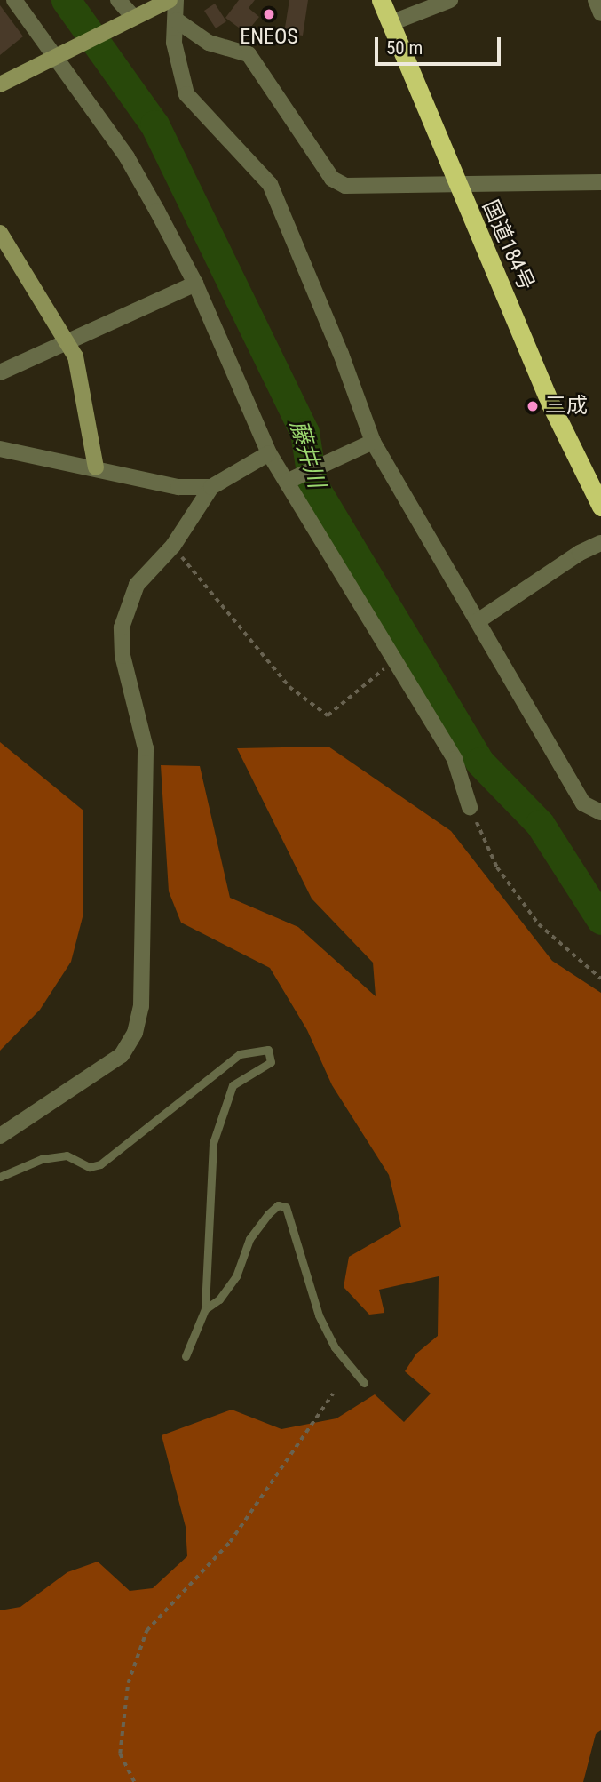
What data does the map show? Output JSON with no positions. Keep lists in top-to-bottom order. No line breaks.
{"streets":{"highway":["国道184号"]},"water":["藤井川"],"places":["ENEOS","三成"],"scale_bar":"50 m"}
